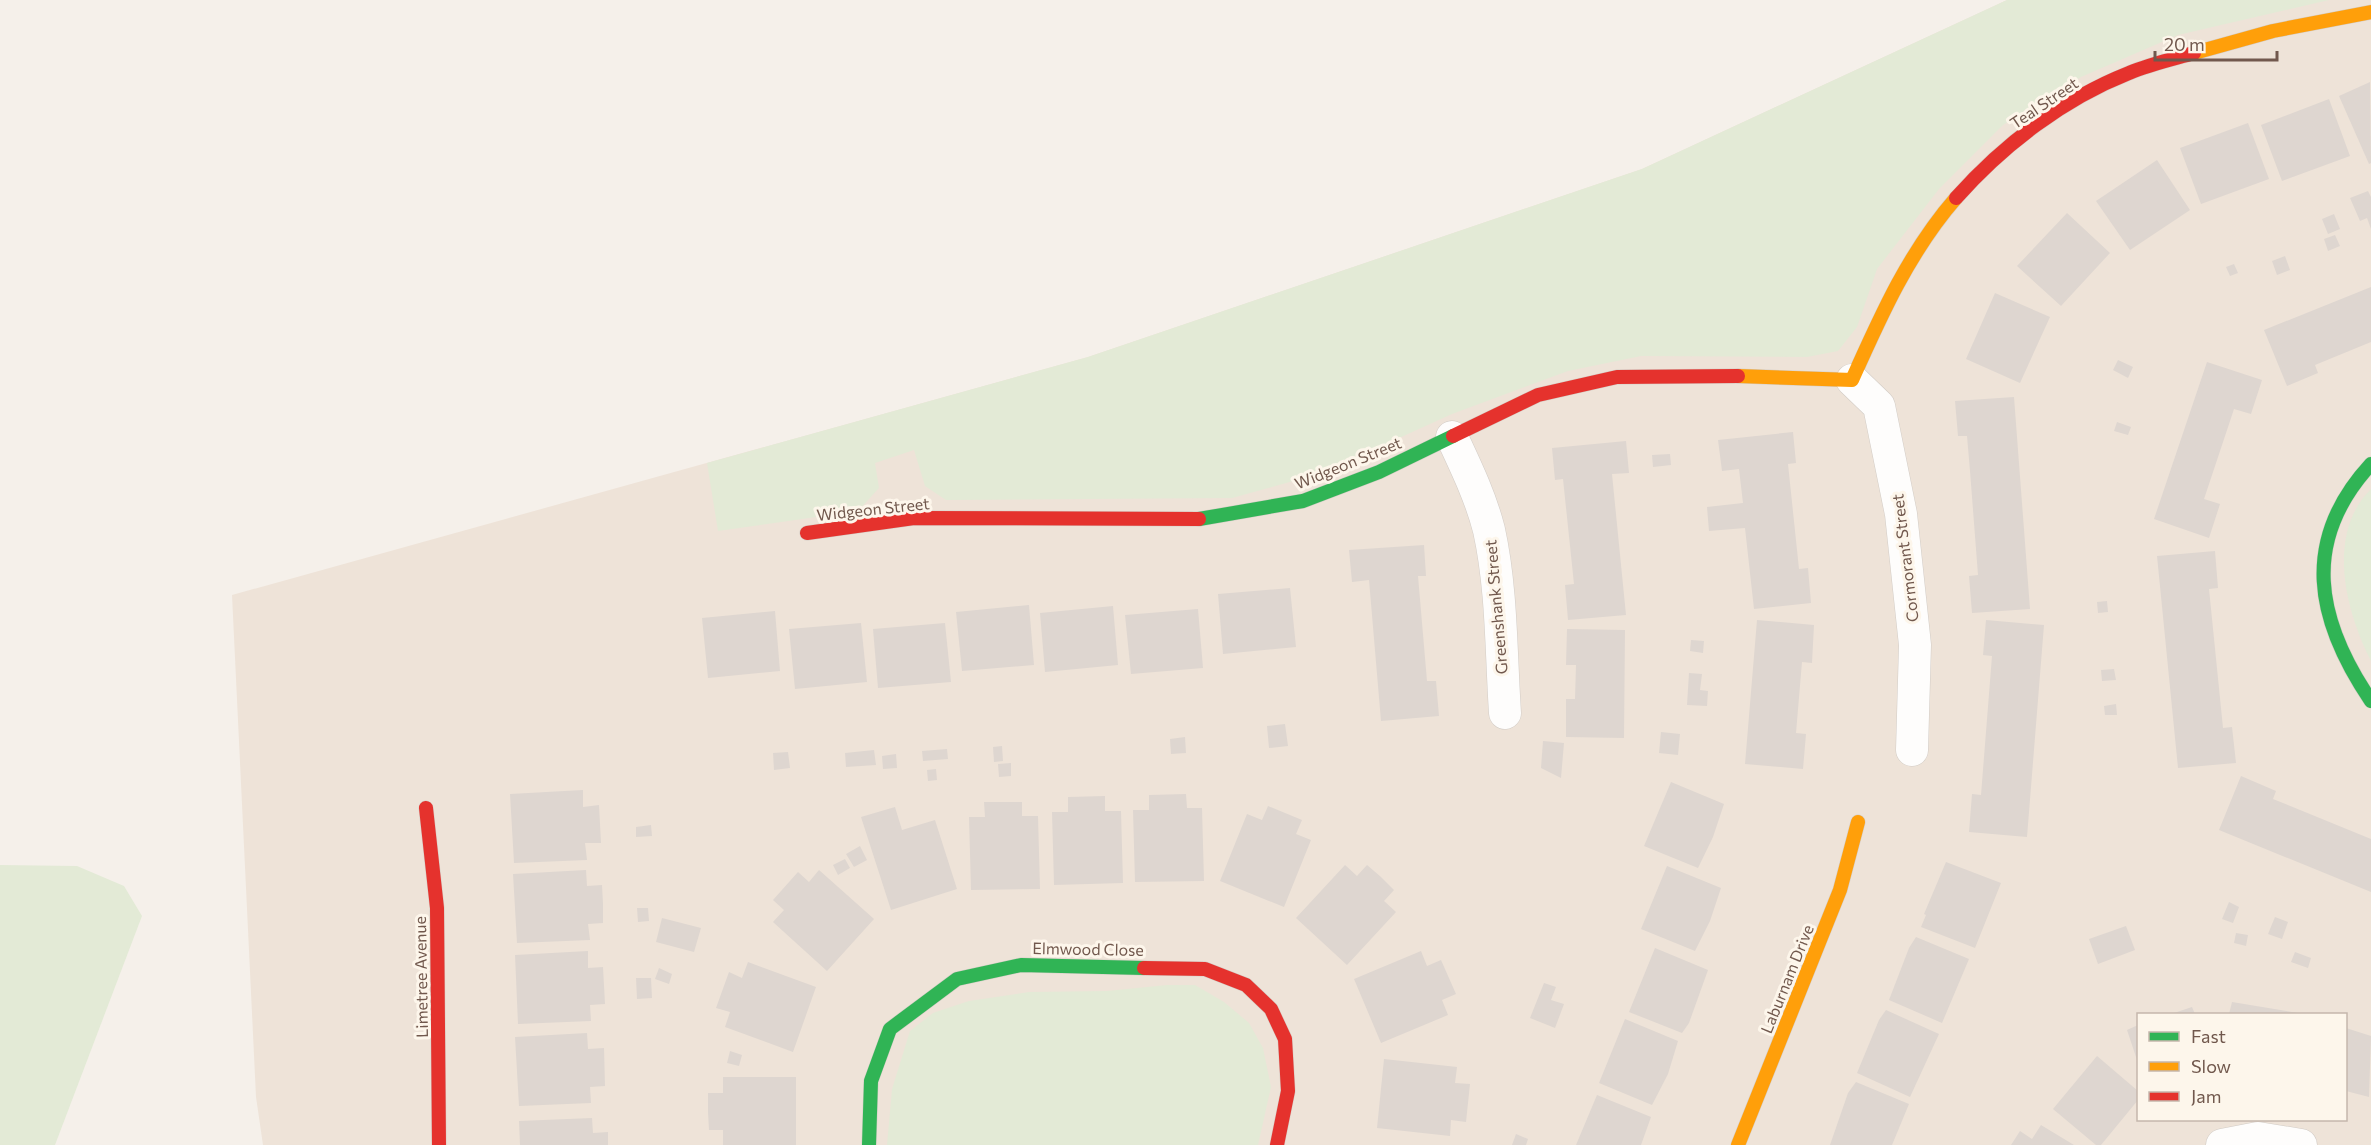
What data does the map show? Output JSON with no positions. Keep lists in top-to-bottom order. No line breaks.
{"streets":{"street":["Teal Street","Widgeon Street","Cormorant Street","Greenshank Street","Elmwood Close","Limetree Avenue","Laburnam Drive"]},"crossings":[["Teal Street","Widgeon Street"],["Teal Street","Cormorant Street"],["Widgeon Street","Cormorant Street"],["Widgeon Street","Greenshank Street"]],"legend":["Fast","Slow","Jam"],"scale_bar":"20 m"}
